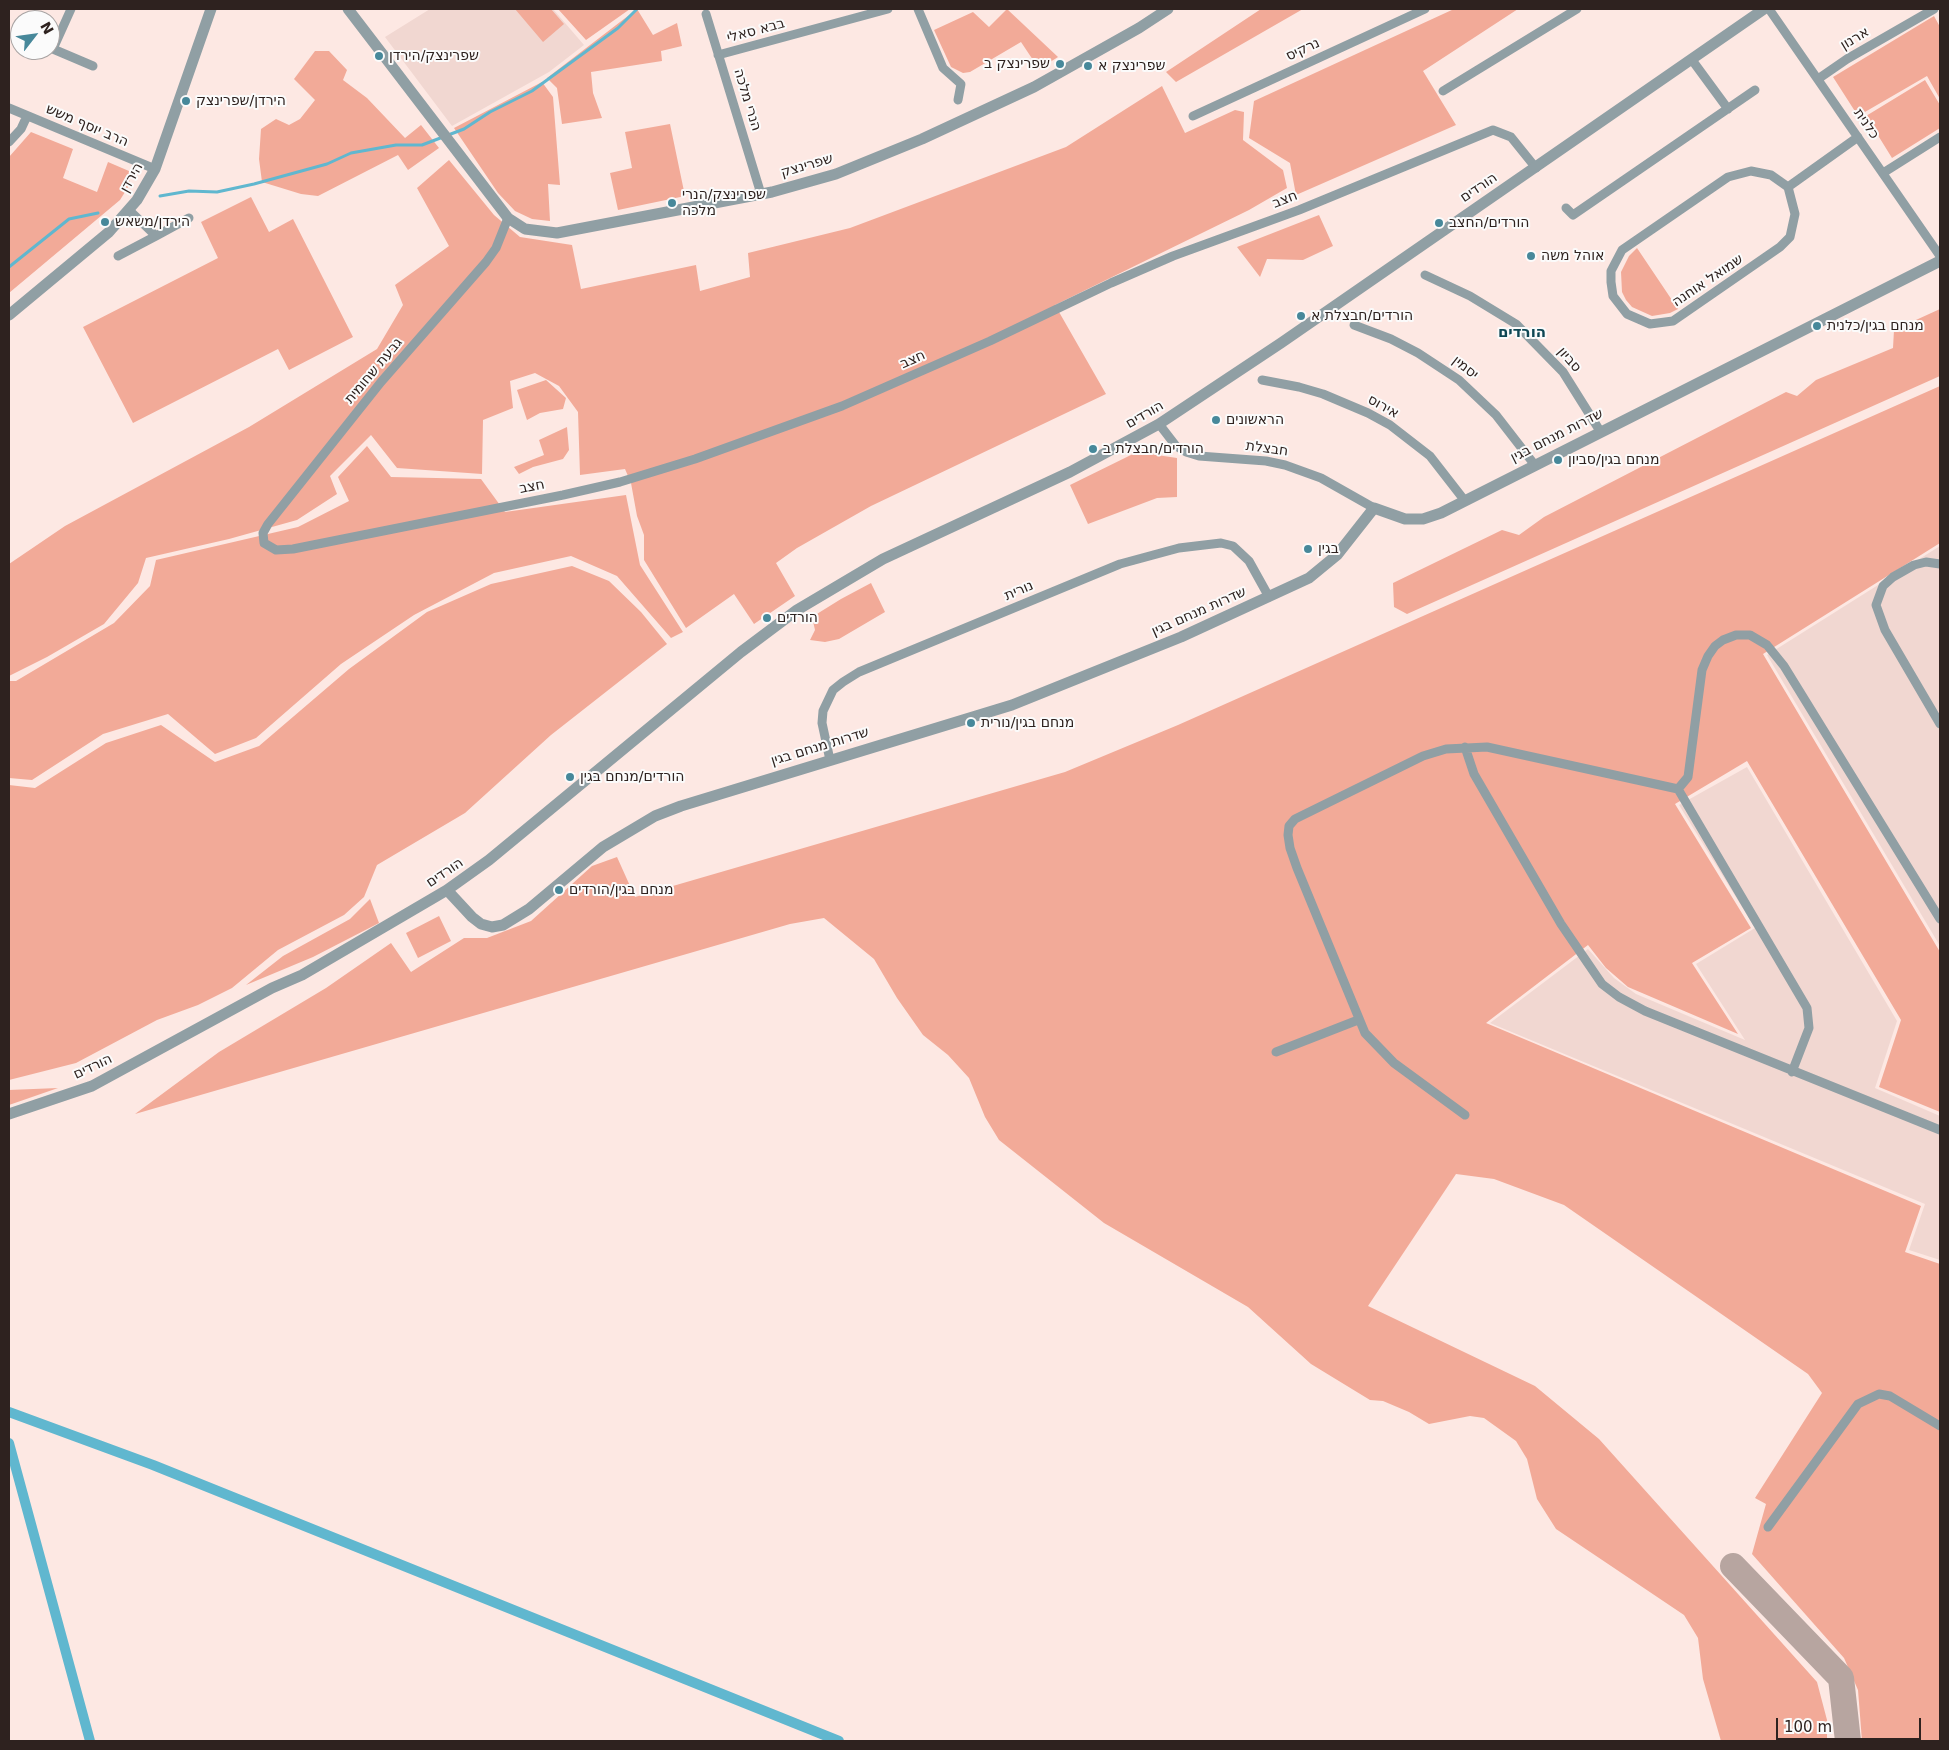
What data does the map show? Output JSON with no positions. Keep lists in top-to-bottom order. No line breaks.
{"streets":{"street":["בבא סאלי","ארנון","נרקיס","הנרי מלכה","כלנית","הרב יוסף משש","שפרינצק","הירדן","הורדים","חצב","שמואל אוחנה","סביון","יסמין","גבעת שחומית","אירוס","שדרות מנחם בגין","חבצלת","נורית"]},"crossings":[["בבא סאלי","הנרי מלכה"],["ארנון","כלנית"],["הנרי מלכה","שפרינצק"],["הרב יוסף משש","הירדן"],["שפרינצק","גבעת שחומית"],["הורדים","חצב"],["הורדים","שדרות מנחם בגין"],["הורדים","חבצלת"],["חצב","גבעת שחומית"],["סביון","שדרות מנחם בגין"],["יסמין","שדרות מנחם בגין"],["אירוס","שדרות מנחם בגין"],["שדרות מנחם בגין","חבצלת"],["שדרות מנחם בגין","נורית"]],"districts":["הורדים"],"places":["שפרינצק/הירדן","שפרינצק ב","שפרינצק א","הירדן/שפרינצק","שפרינצק/הנרי מלכה","הירדן/משאש","הורדים/החצב","אוהל משה","הורדים/חבצלת א","מנחם בגין/כלנית","הראשונים","הורדים/חבצלת ב","מנחם בגין/סביון","בגין","הורדים","מנחם בגין/נורית","הורדים/מנחם בגין","מנחם בגין/הורדים"],"scale_bar":"100 m","north":"top right"}
